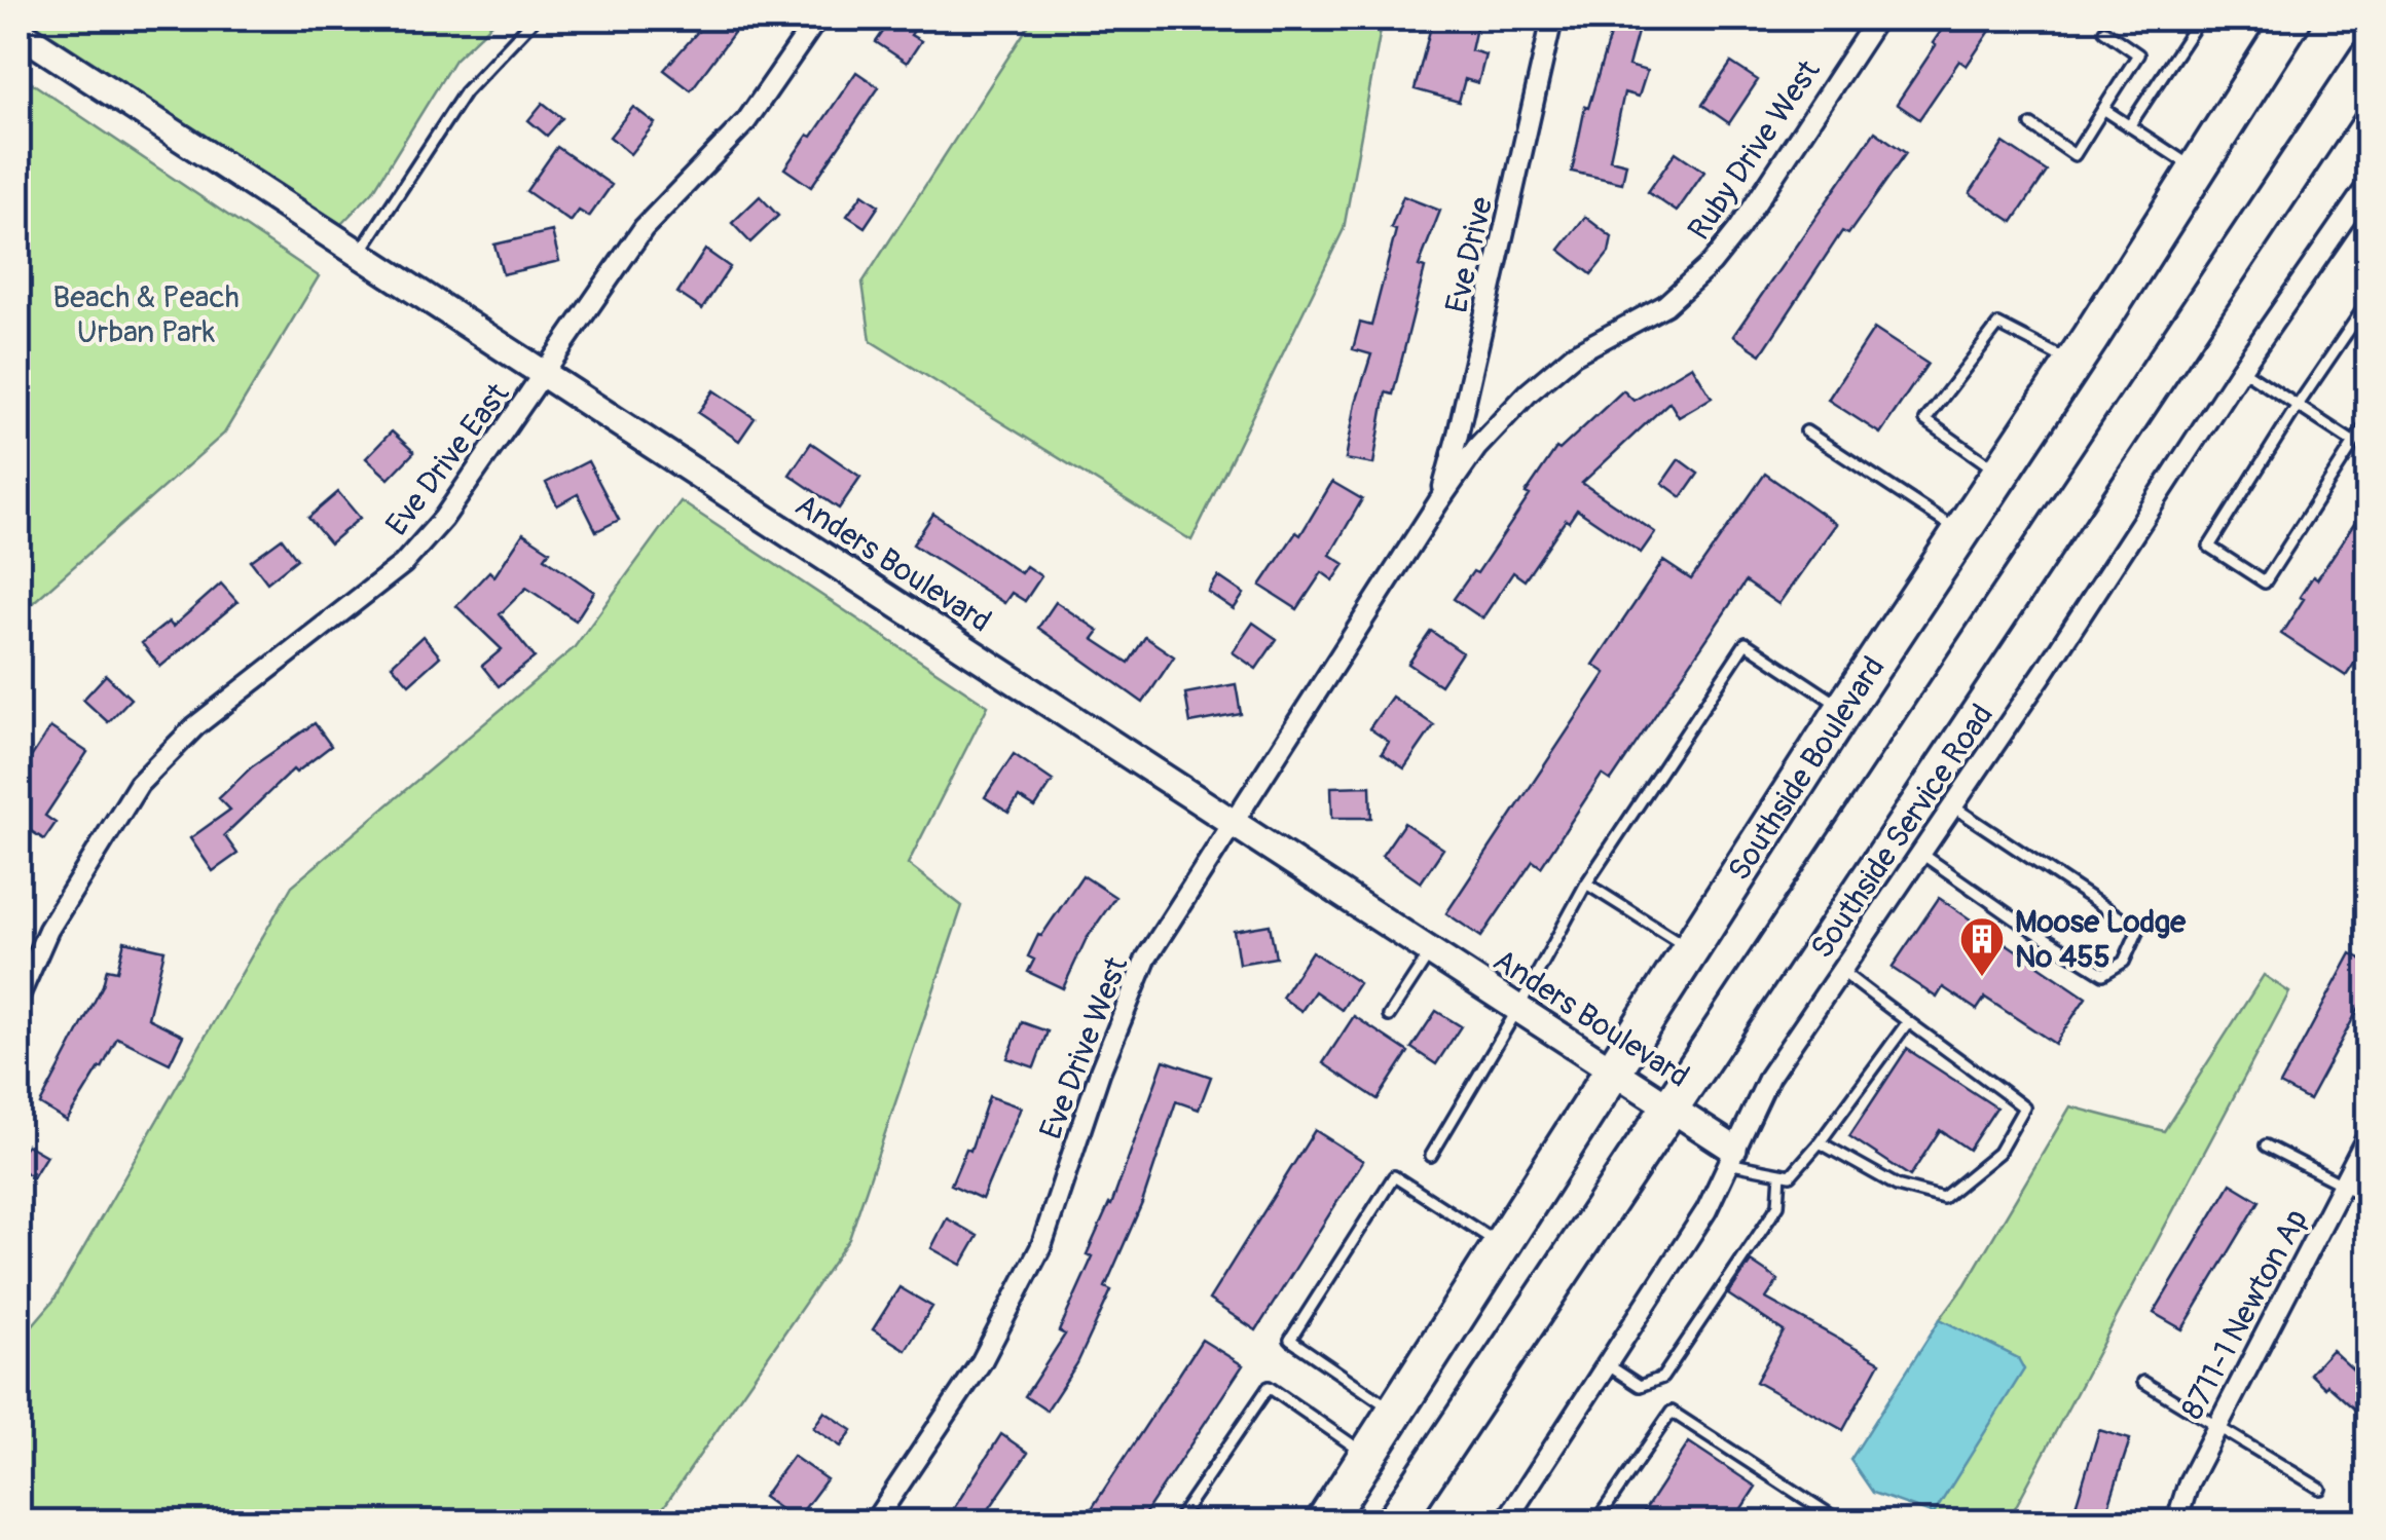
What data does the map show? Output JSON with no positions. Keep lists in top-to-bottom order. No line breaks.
{"streets":{"highway":["Southside Boulevard"],"street":["Ruby Drive West","Eve Drive","Eve Drive East","Anders Boulevard","Southside Service Road","Eve Drive West","8711-1 Newton Ap"]},"crossings":[["Ruby Drive West","Eve Drive"],["Ruby Drive West","Eve Drive West"],["Eve Drive","Eve Drive West"],["Eve Drive East","Anders Boulevard"],["Anders Boulevard","Southside Boulevard"],["Anders Boulevard","Southside Service Road"],["Anders Boulevard","Eve Drive West"]],"parks":["Beach & Peach Urban Park"],"places":{"building":["Moose Lodge No 455"]}}
